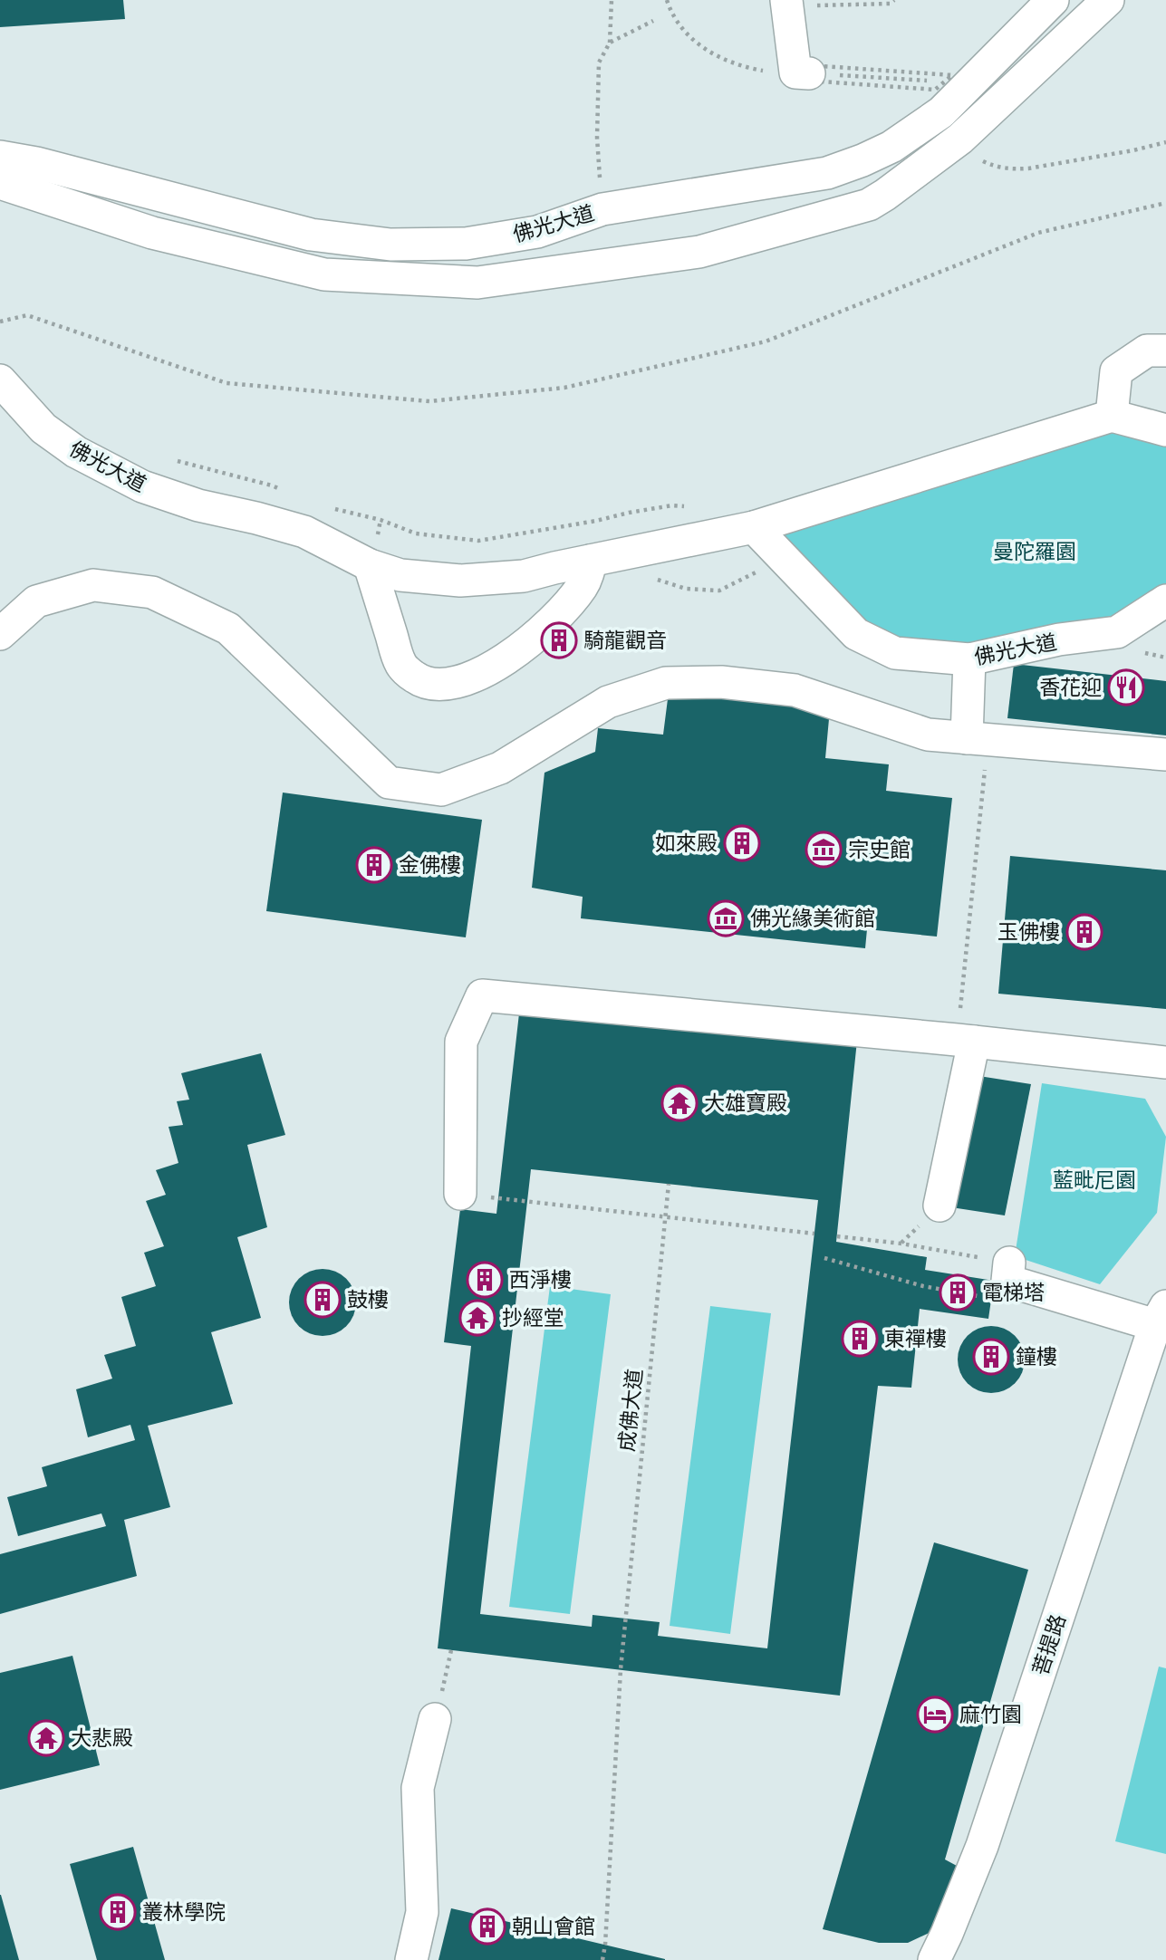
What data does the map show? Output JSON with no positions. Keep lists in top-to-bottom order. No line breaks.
{"streets":{"street":["佛光大道","菩提路"],"path":["成佛大道"]},"parks":["曼陀羅園","藍毗尼園"],"places":{"building":["騎龍觀音","如來殿","金佛樓","玉佛樓","西淨樓","電梯塔","鼓樓","東禪樓","鐘樓","叢林學院","朝山會館"],"restaurant":["香花迎"],"museum":["宗史館","佛光緣美術館"],"temple":["大雄寶殿","抄經堂","大悲殿"],"hotel":["麻竹園"]}}
